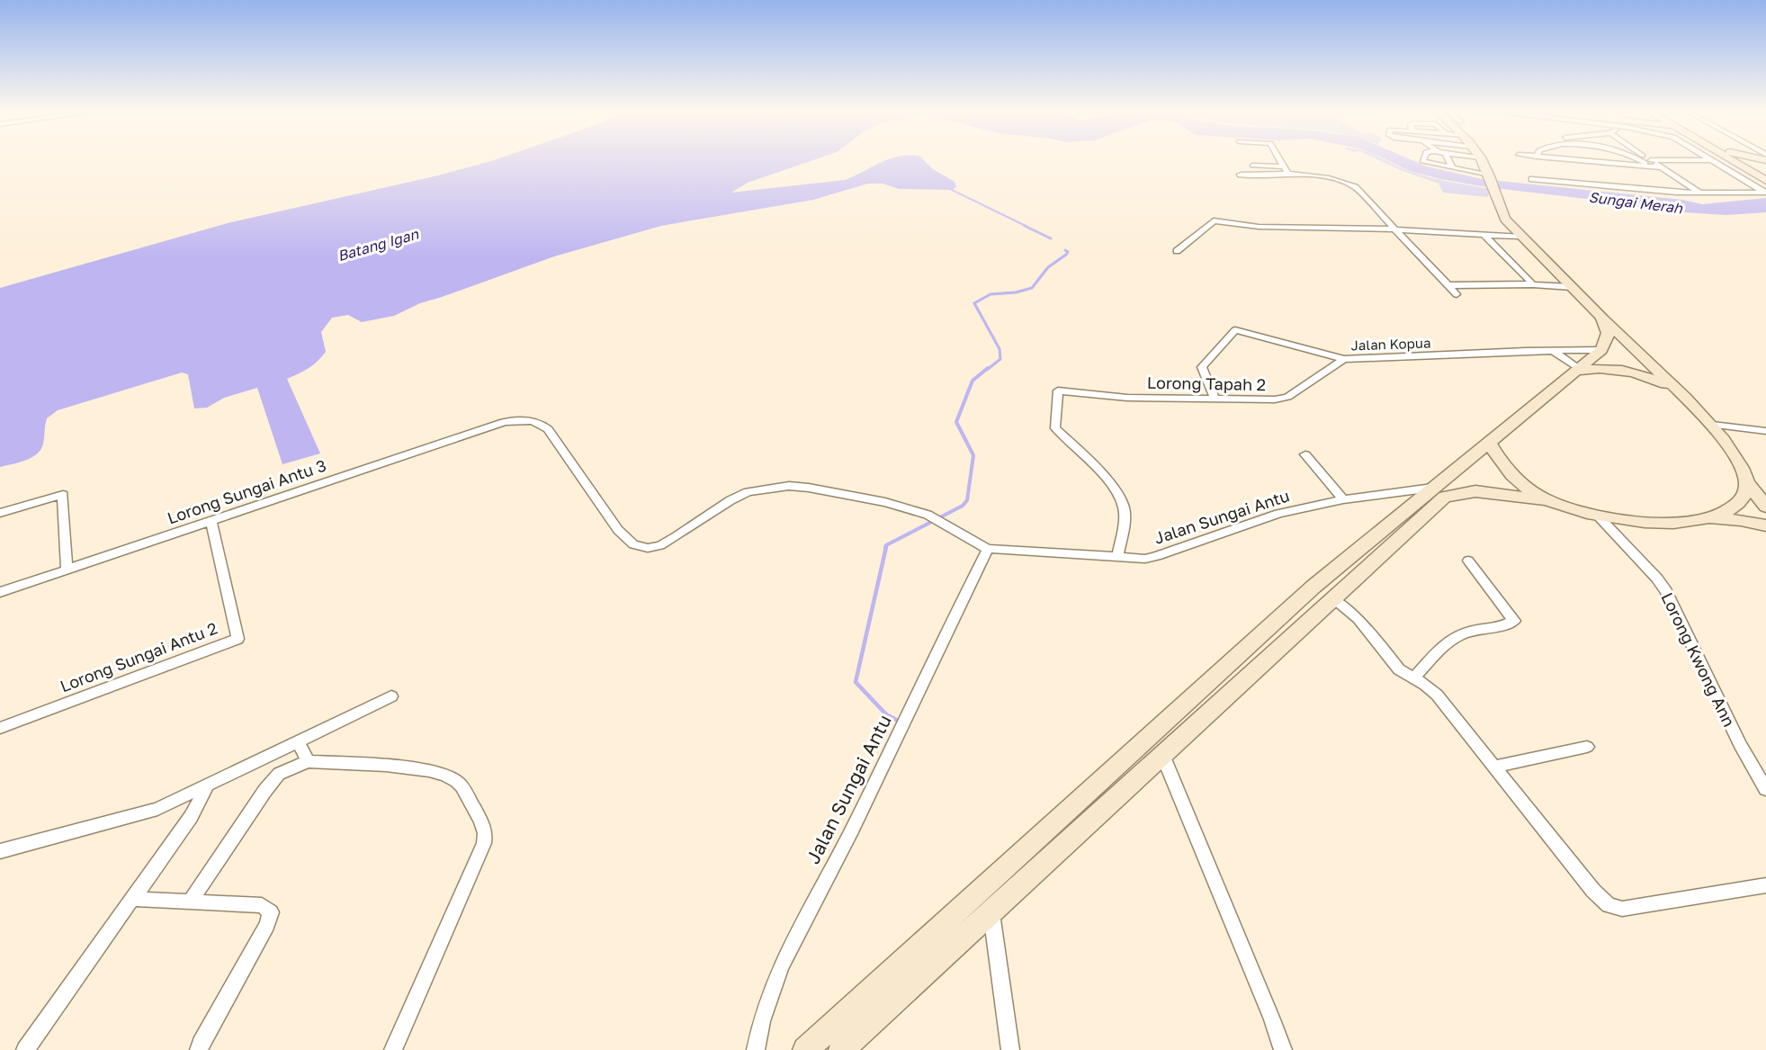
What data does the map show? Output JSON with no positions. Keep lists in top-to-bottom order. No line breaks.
{"streets":{"street":["Jalan Kopua","Lorong Tapah 2","Lorong Sungai Antu 3","Jalan Sungai Antu","Lorong Sungai Antu 2","Lorong Kwong Ann"]},"crossings":[["Jalan Kopua","Lorong Tapah 2"],["Lorong Tapah 2","Jalan Sungai Antu"],["Lorong Sungai Antu 3","Jalan Sungai Antu"],["Lorong Sungai Antu 3","Lorong Sungai Antu 2"]],"water":["Sungai Merah","Batang Igan"]}
